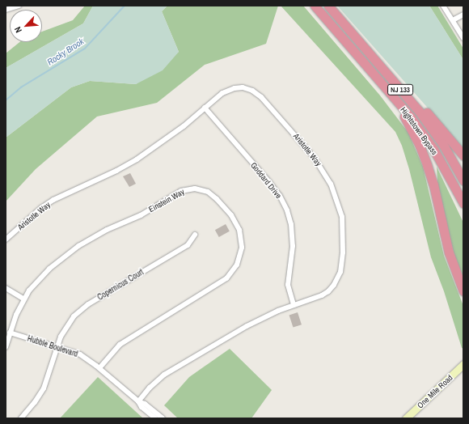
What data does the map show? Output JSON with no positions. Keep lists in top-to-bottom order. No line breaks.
{"streets":{"highway":["NJ 133","Hightstown Bypass"],"street":["Aristotle Way","Goddard Drive","Einstein Way","Copernicus Court","Hubble Boulevard","One Mile Road"]},"crossings":[["Aristotle Way","Goddard Drive"],["Aristotle Way","Hubble Boulevard"],["Einstein Way","Hubble Boulevard"],["Copernicus Court","Hubble Boulevard"]],"water":["Rocky Brook"],"north":"bottom left"}
